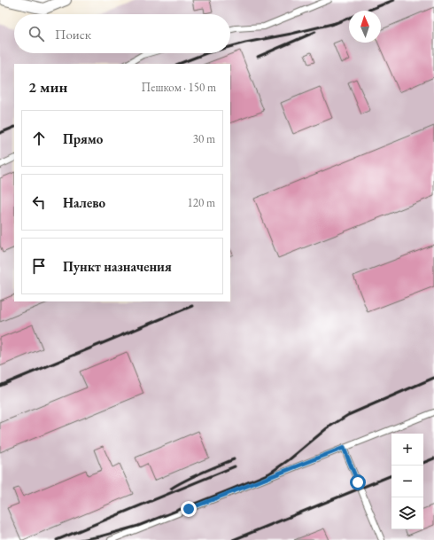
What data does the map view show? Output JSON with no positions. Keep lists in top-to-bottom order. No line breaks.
{"north":"top","page":{"search":"Поиск","heading":["2 мин","Пешком · 150 m"],"list":[["Прямо","30 m"],["Налево","120 m"],"Пункт назначения"],"map_buttons":["+","−"]}}
